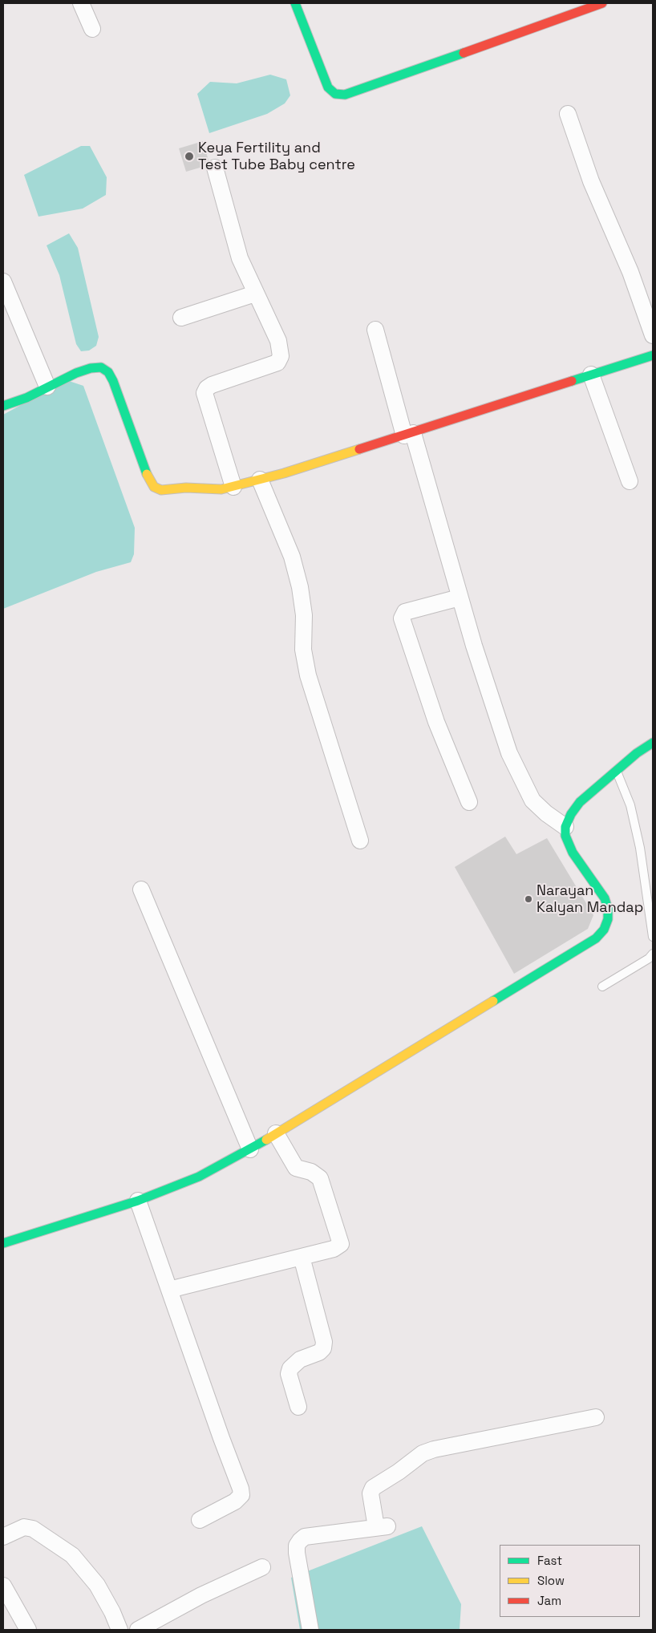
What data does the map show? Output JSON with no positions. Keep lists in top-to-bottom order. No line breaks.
{"places":["Keya Fertility and Test Tube Baby centre","Narayan Kalyan Mandap"],"legend":["Fast","Slow","Jam"]}
